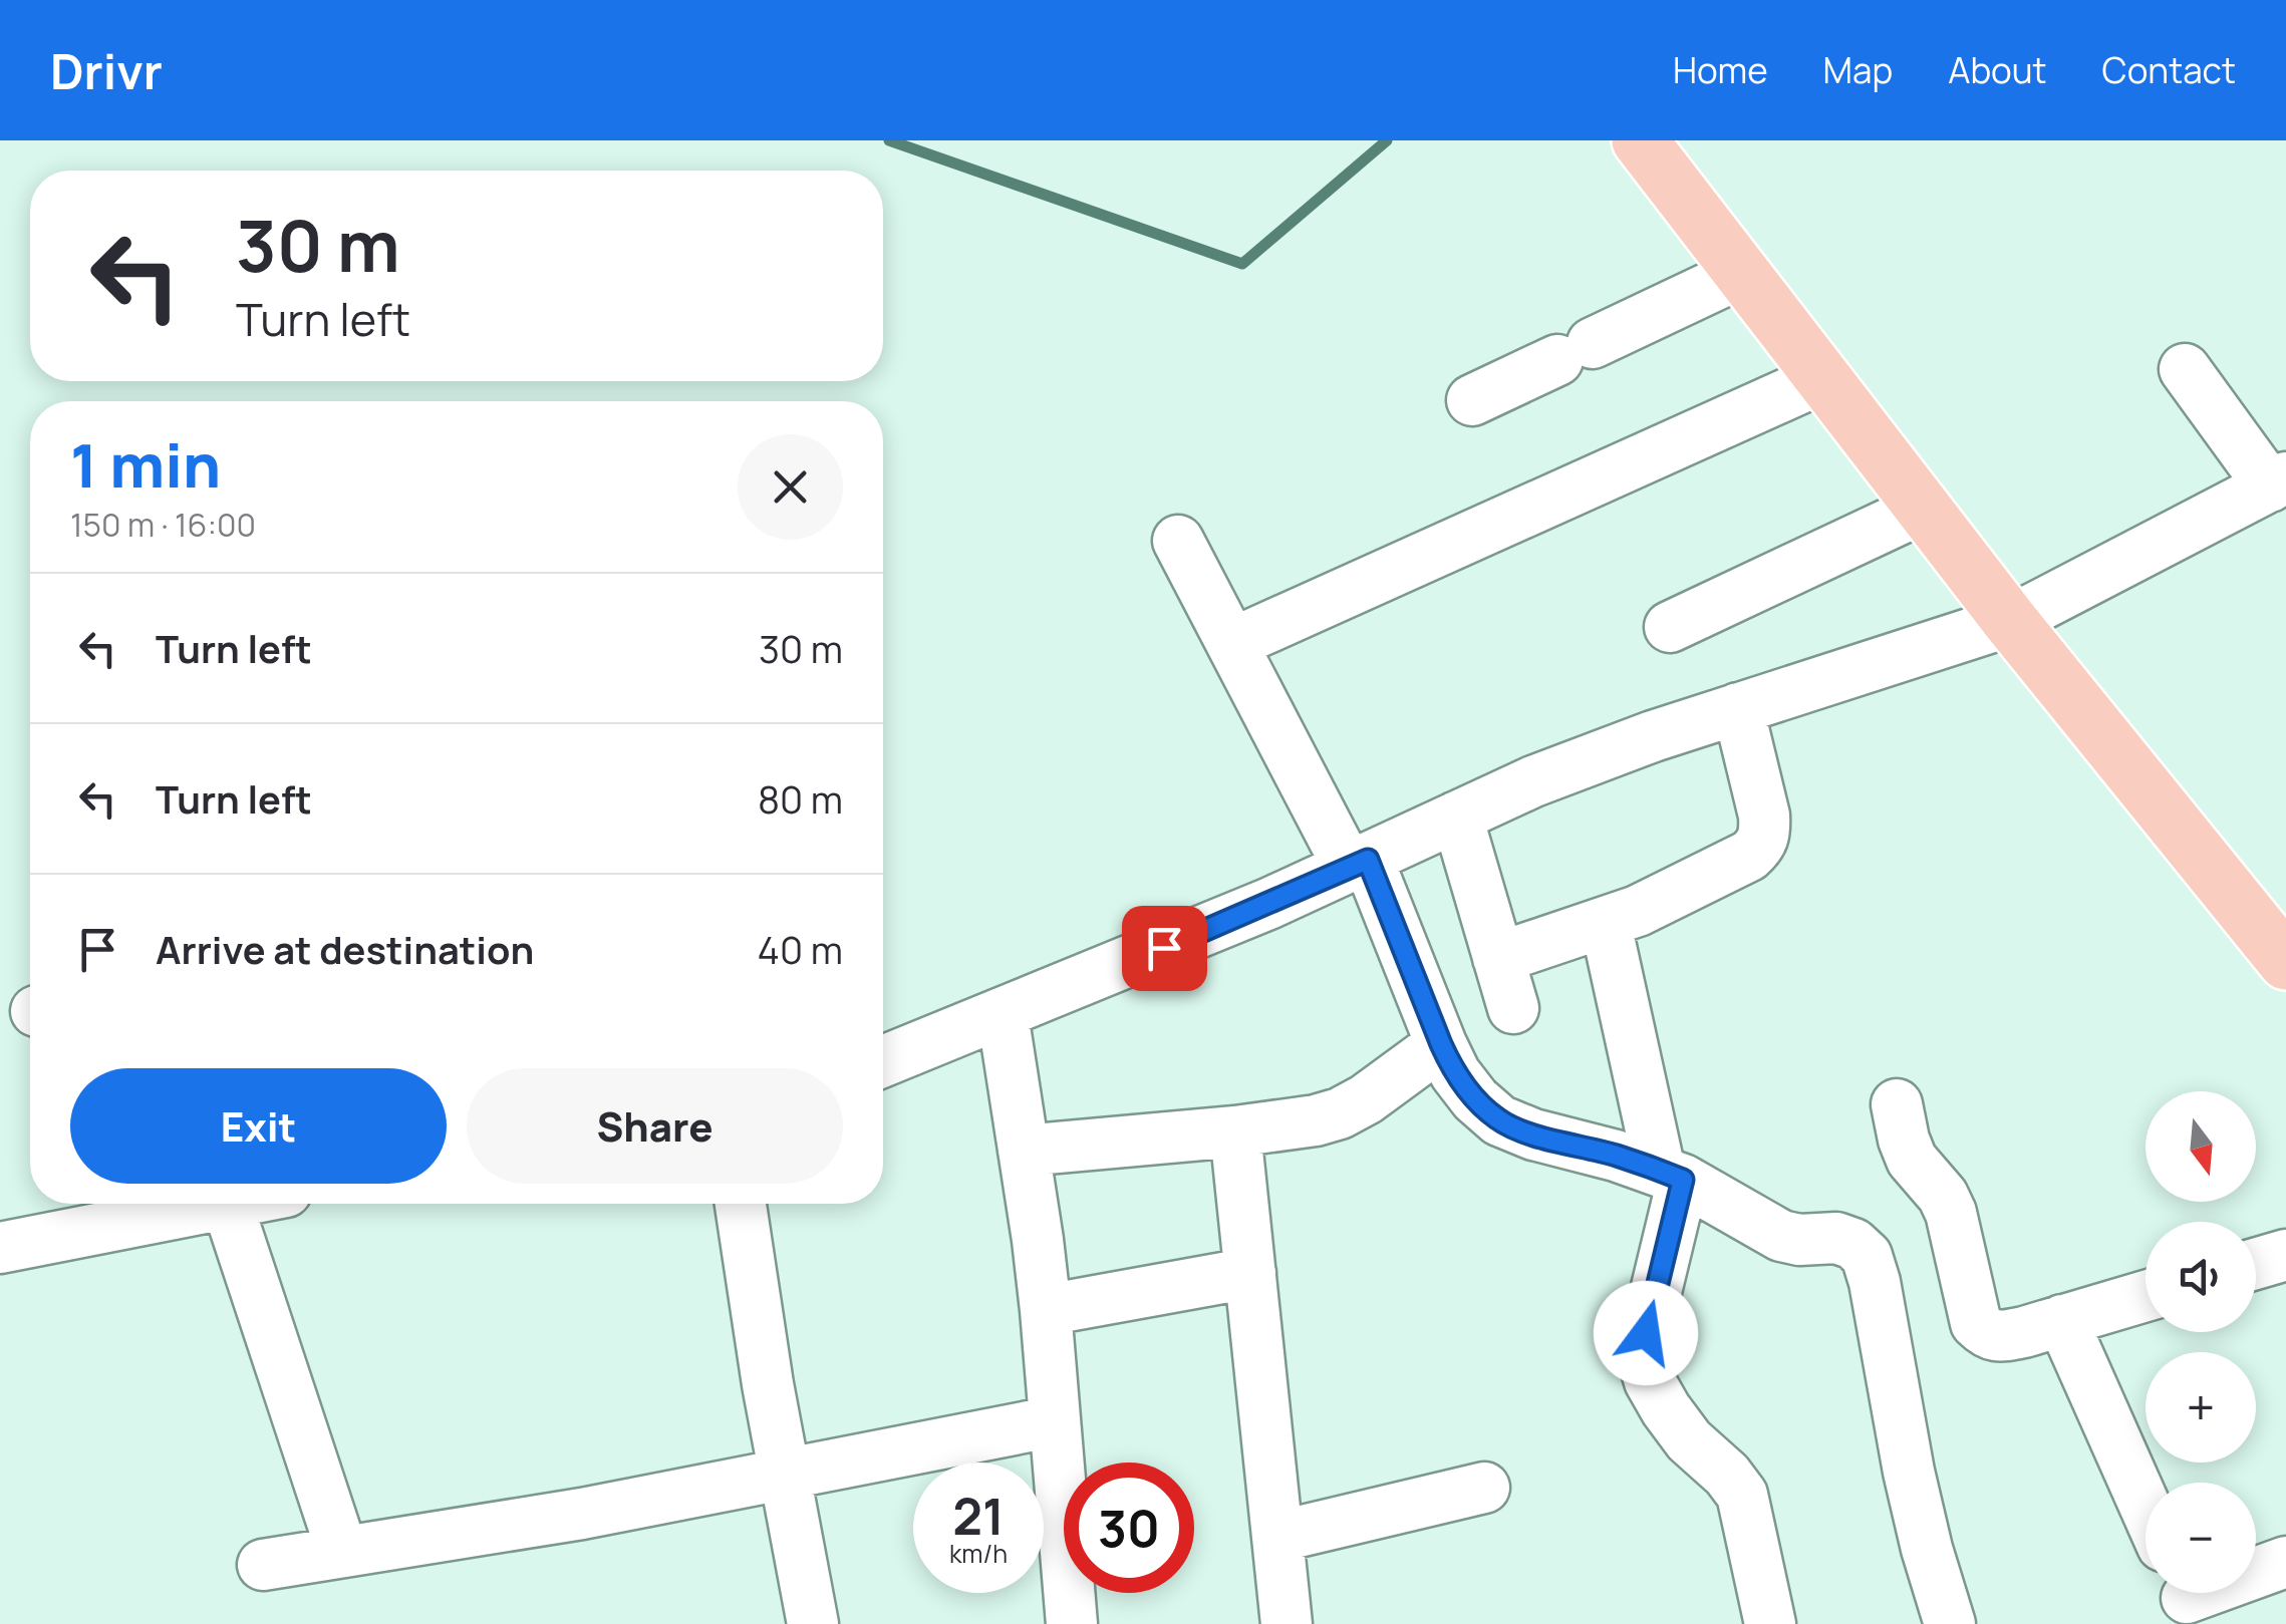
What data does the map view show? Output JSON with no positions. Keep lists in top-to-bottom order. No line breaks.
{"north":"bottom","page":{"header":"Drivr","nav":["Home","Map","About","Contact"],"turn":["30 m","Turn left"],"heading":["1 min","150 m · 16:00"],"list":[{"name":"Turn left","value":"30 m"},{"name":"Turn left","value":"80 m"},{"name":"Arrive at destination","value":"40 m"}],"buttons":["Exit","Share"],"map_buttons":["+","−"],"speed":"21 km/h","limit":"30"}}
